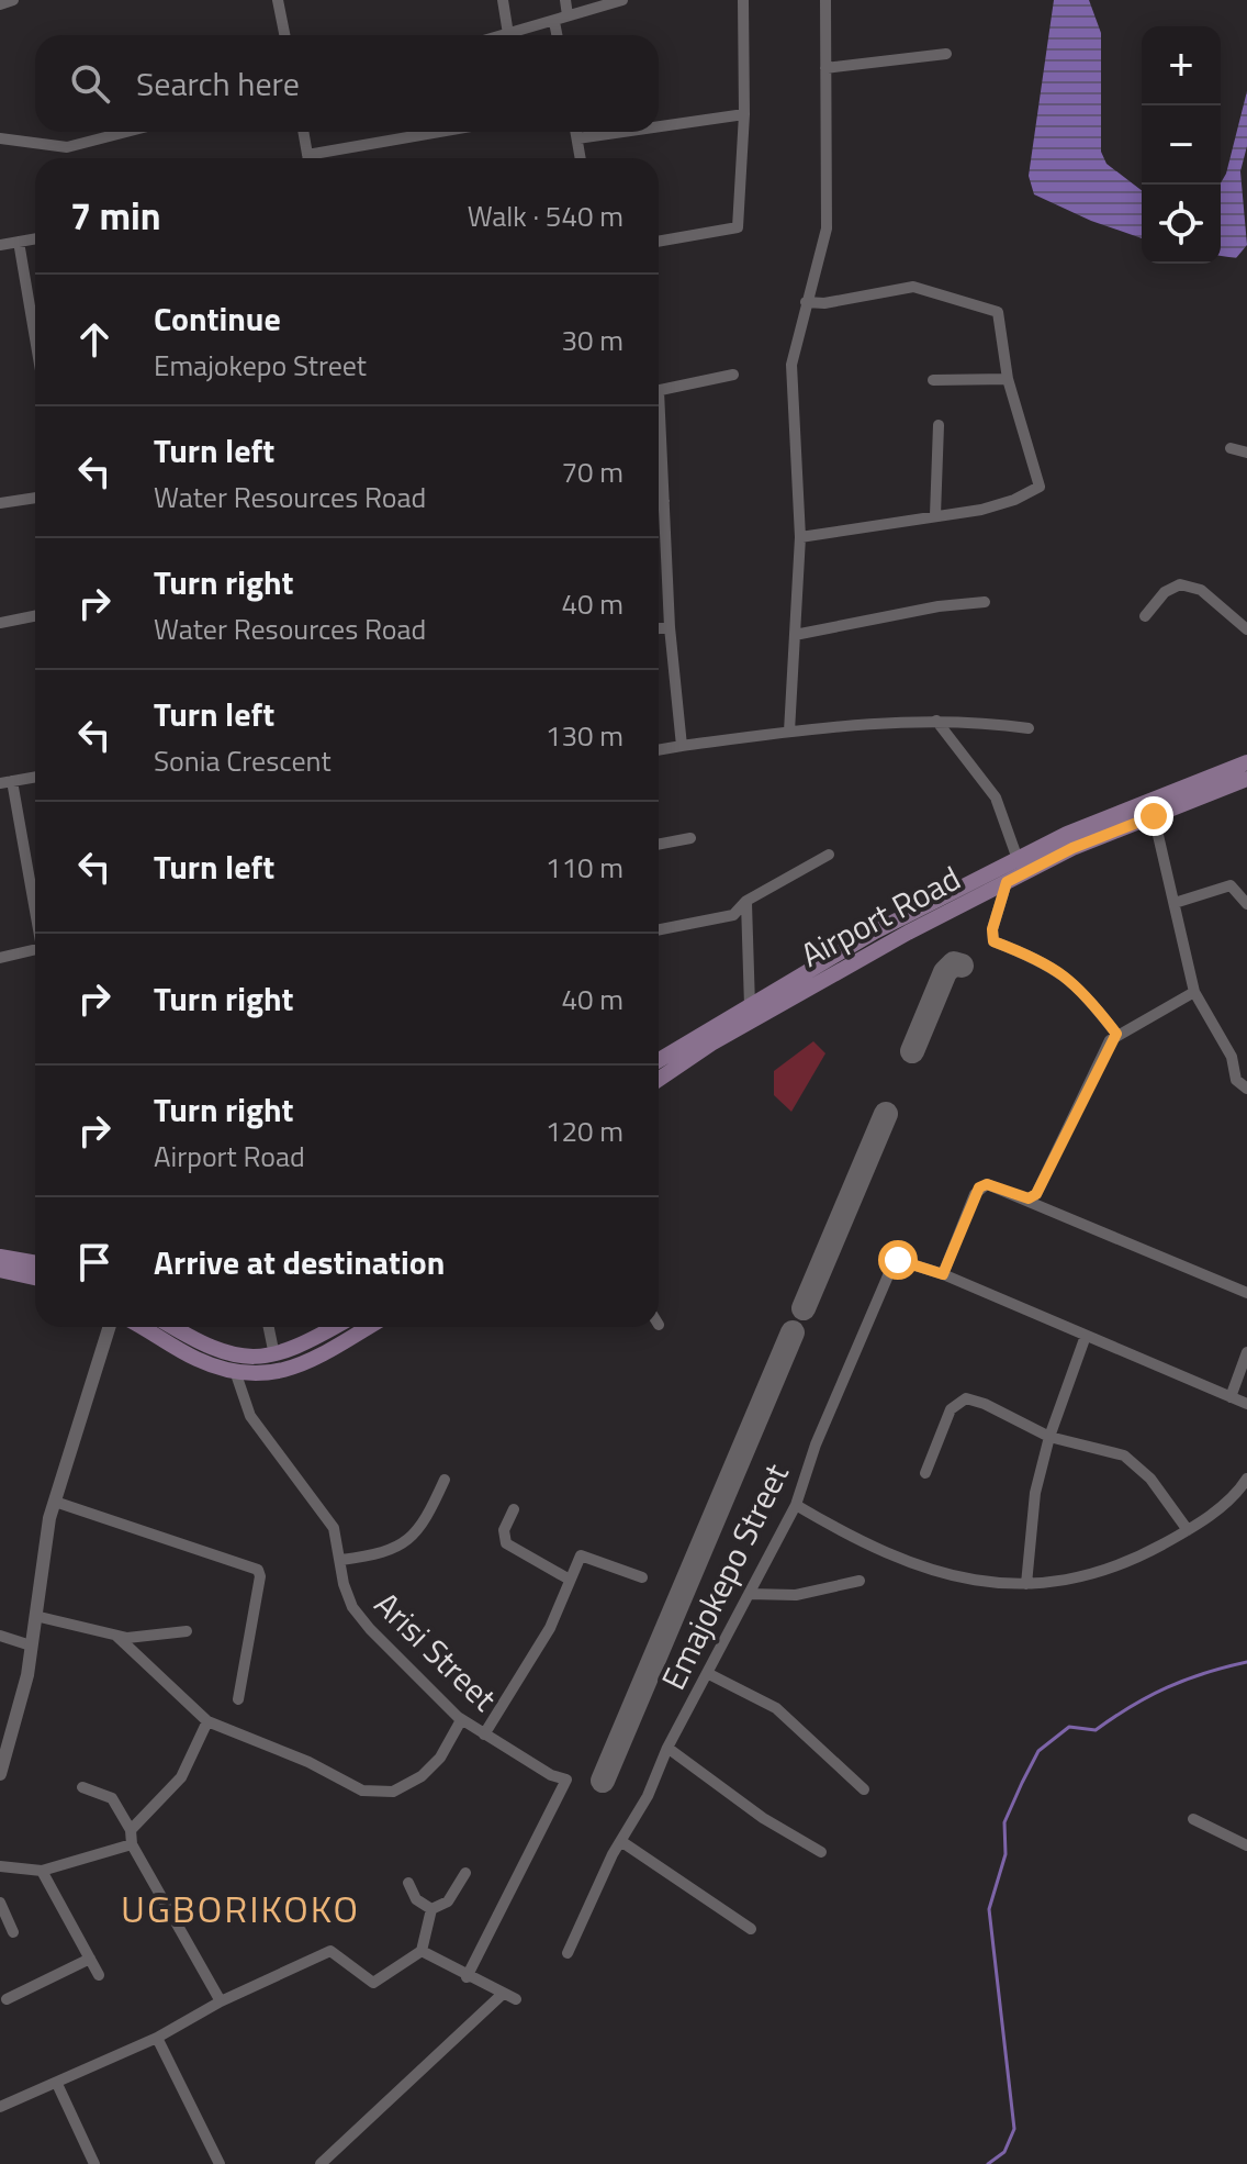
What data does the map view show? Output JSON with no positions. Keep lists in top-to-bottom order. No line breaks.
{"streets":{"main road":["Airport Road"],"street":["Emajokepo Street","Arisi Street"]},"districts":["UGBORIKOKO"],"page":{"map_buttons":["+","−"],"search":"Search here","heading":["7 min","Walk · 540 m"],"list":[["Continue","Emajokepo Street","30 m"],["Turn left","Water Resources Road","70 m"],["Turn right","Water Resources Road","40 m"],["Turn left","Sonia Crescent","130 m"],["Turn left","110 m"],["Turn right","40 m"],["Turn right","Airport Road","120 m"],"Arrive at destination"]}}
